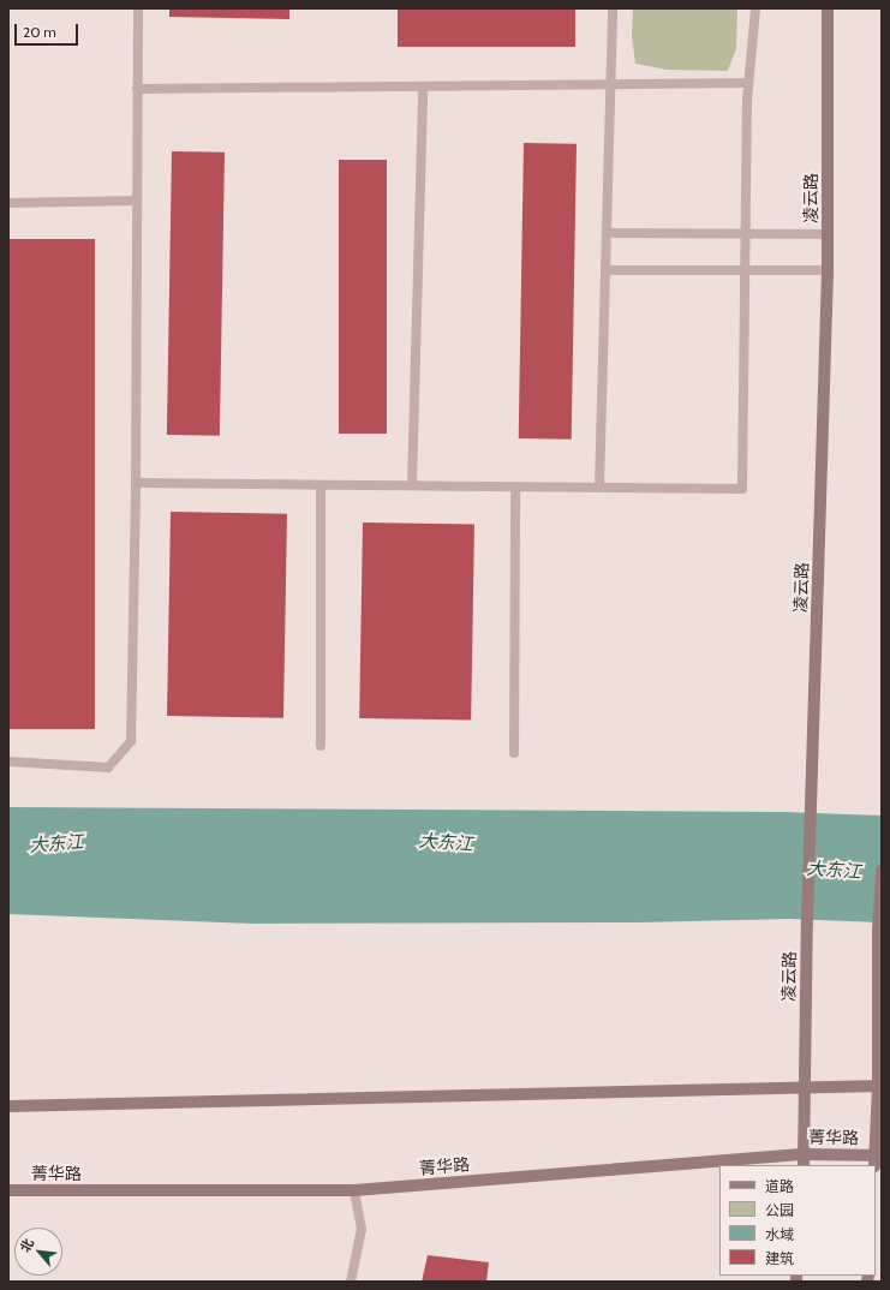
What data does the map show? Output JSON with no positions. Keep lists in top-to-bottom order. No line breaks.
{"streets":{"street":["凌云路","菁华路"]},"crossings":[["凌云路","菁华路"]],"water":["大东江"],"legend":["道路","公园","水域","建筑"],"scale_bar":"20 m","north":"top left"}
